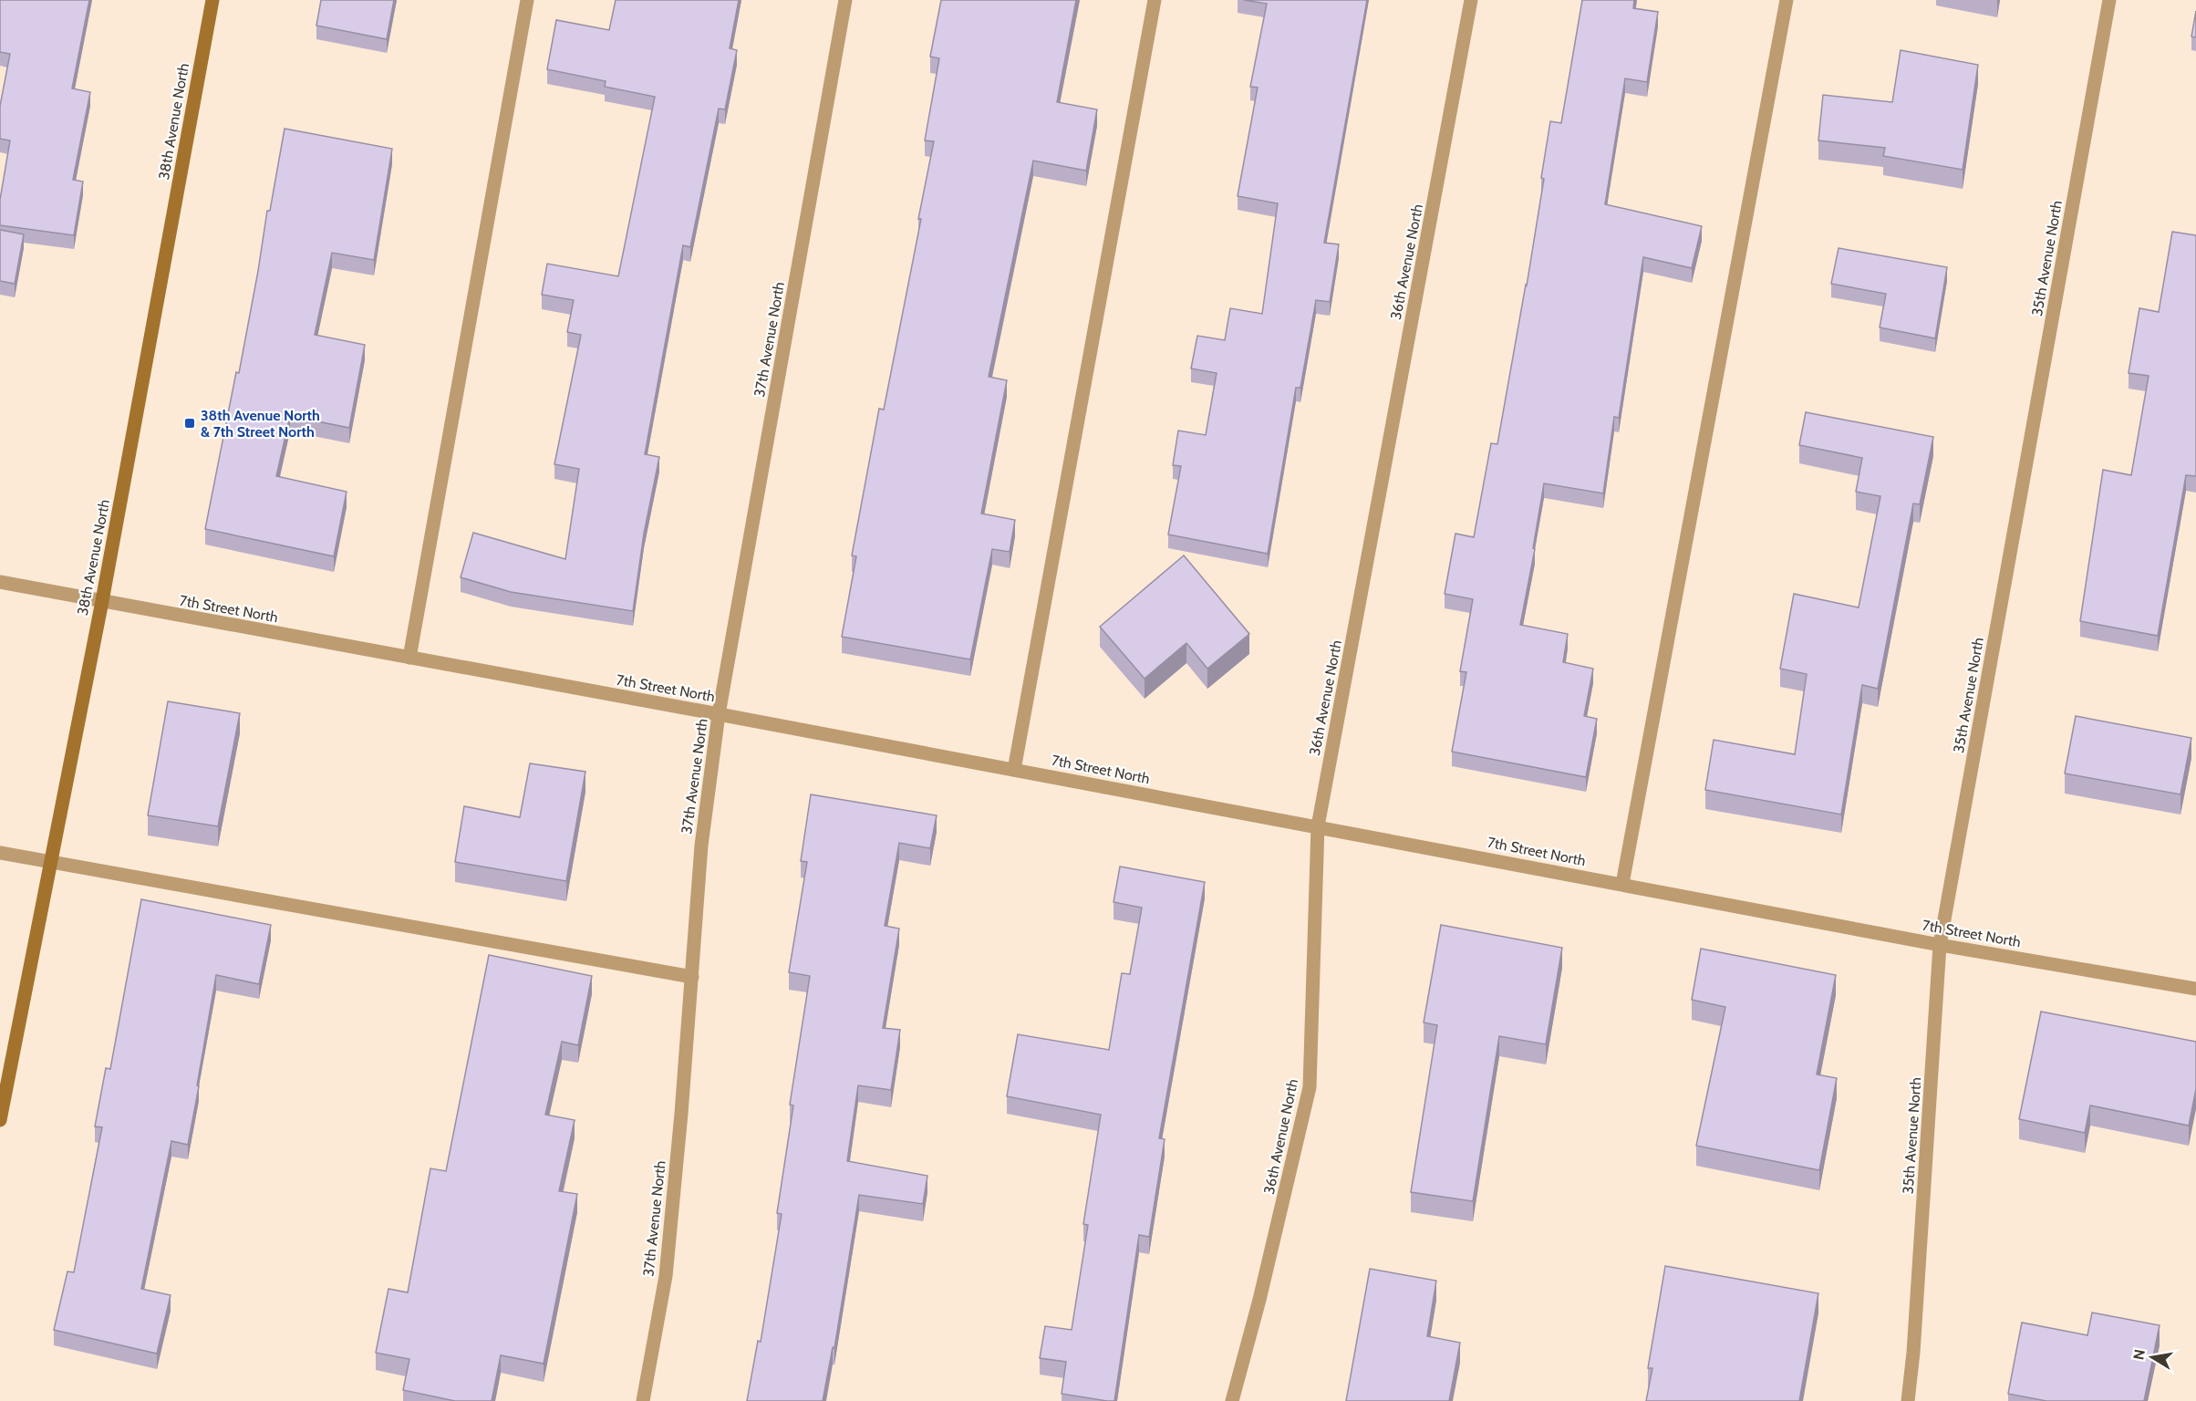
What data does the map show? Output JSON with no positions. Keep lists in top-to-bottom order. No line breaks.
{"streets":{"main road":["38th Avenue North"],"street":["35th Avenue North","36th Avenue North","37th Avenue North","7th Street North"]},"crossings":[["38th Avenue North","7th Street North"],["35th Avenue North","7th Street North"],["36th Avenue North","7th Street North"],["37th Avenue North","7th Street North"]],"places":{"transit":["38th Avenue North & 7th Street North"]},"north":"left"}
